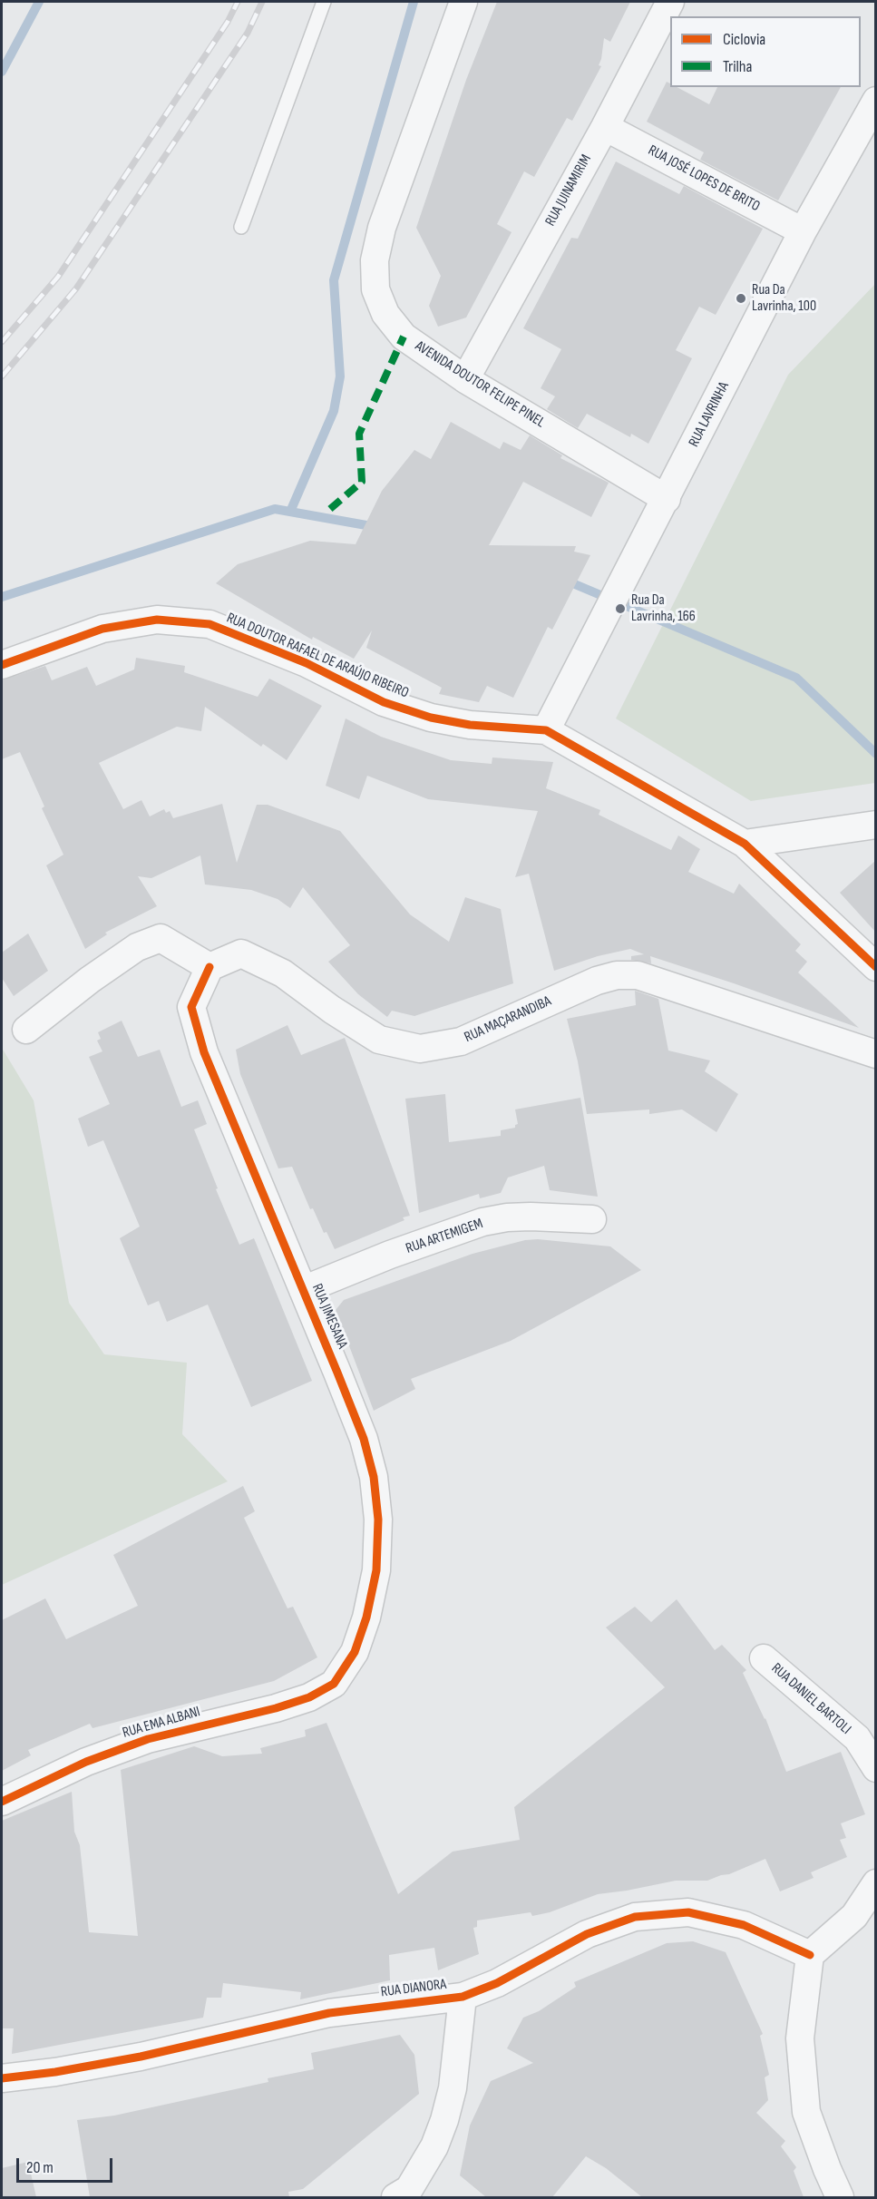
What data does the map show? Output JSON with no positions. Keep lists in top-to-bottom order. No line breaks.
{"streets":{"street":["RUA JOSÉ LOPES DE BRITO","RUA JUINAMIRIM","AVENIDA DOUTOR FELIPE PINEL","RUA LAVRINHA","RUA DOUTOR RAFAEL DE ARAÚJO RIBEIRO","RUA MAÇARANDIBA","RUA ARTEMIGEM","RUA JIMESANA","RUA DANIEL BARTOLI","RUA EMA ALBANI","RUA DIANORA"]},"crossings":[["RUA JOSÉ LOPES DE BRITO","RUA JUINAMIRIM"],["RUA JOSÉ LOPES DE BRITO","RUA LAVRINHA"],["RUA JUINAMIRIM","AVENIDA DOUTOR FELIPE PINEL"],["AVENIDA DOUTOR FELIPE PINEL","RUA LAVRINHA"],["RUA LAVRINHA","RUA DOUTOR RAFAEL DE ARAÚJO RIBEIRO"],["RUA MAÇARANDIBA","RUA JIMESANA"],["RUA ARTEMIGEM","RUA JIMESANA"],["RUA JIMESANA","RUA EMA ALBANI"]],"places":["Rua Da Lavrinha, 100","Rua Da Lavrinha, 166"],"legend":["Ciclovia","Trilha"],"scale_bar":"20 m"}
